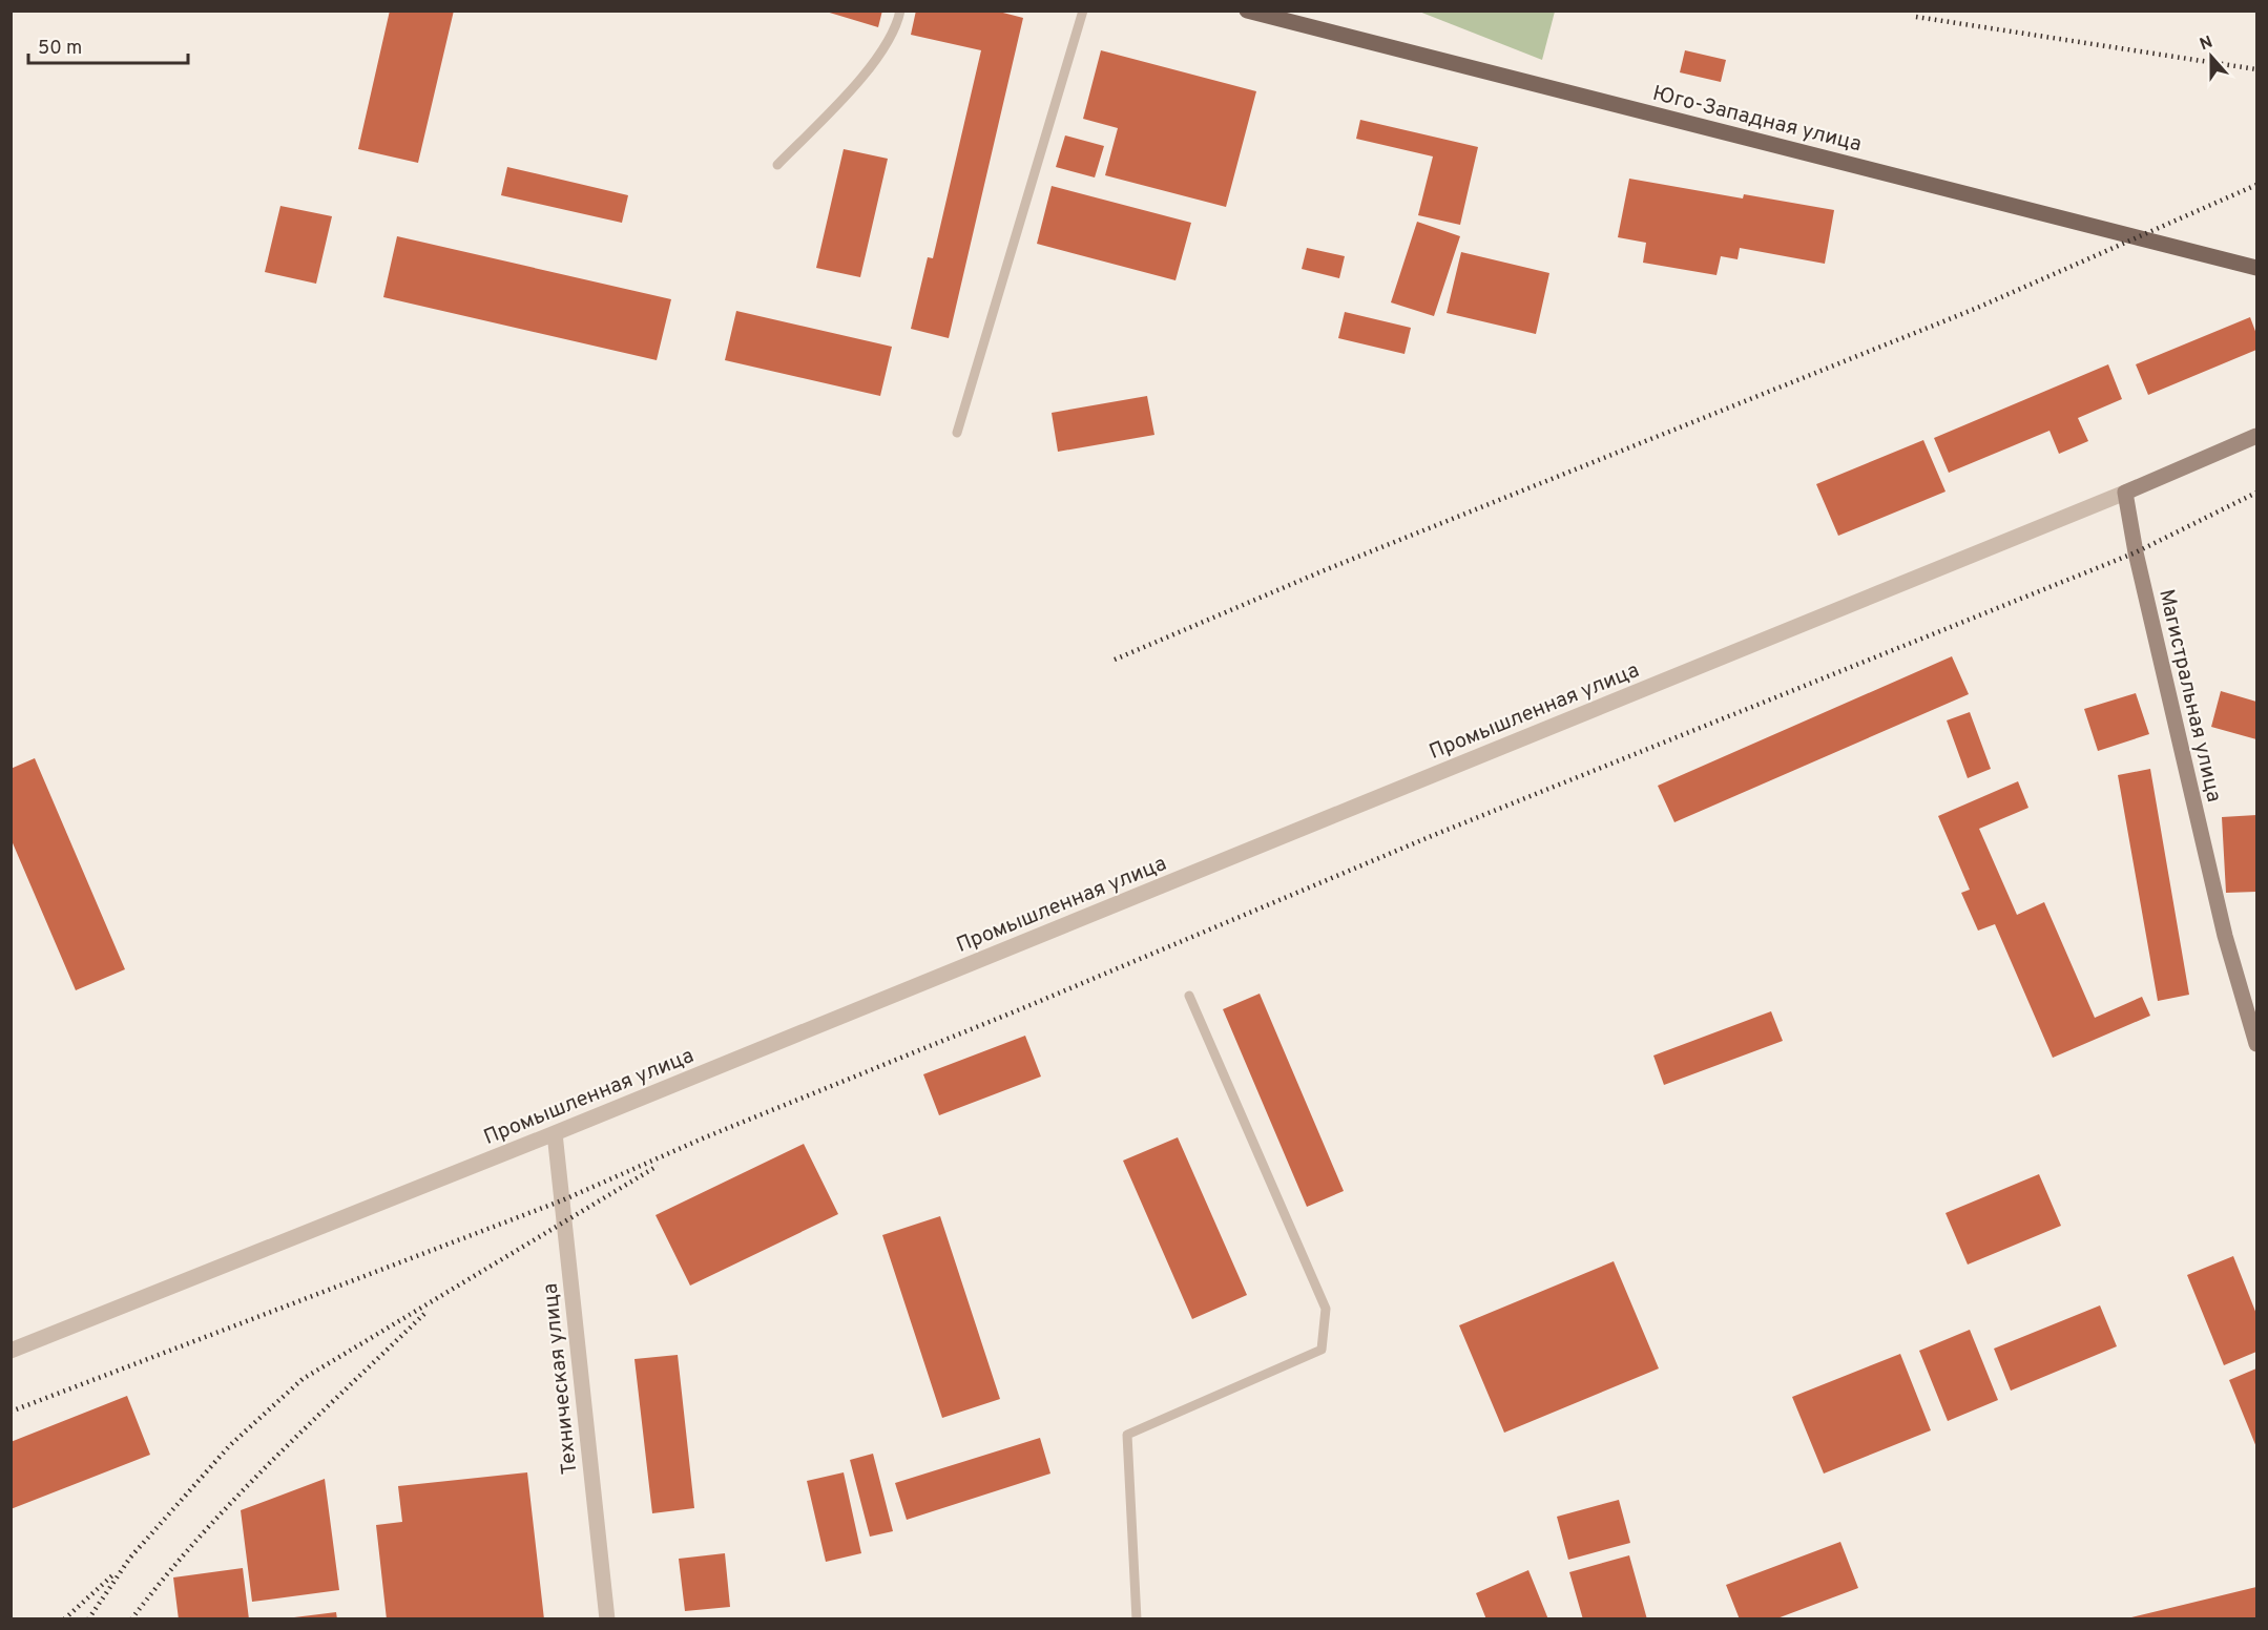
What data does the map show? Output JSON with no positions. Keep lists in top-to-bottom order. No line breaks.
{"streets":{"main road":["Юго-Западная улица"],"street":["Магистральная улица","Промышленная улица","Техническая улица"]},"crossings":[["Магистральная улица","Промышленная улица"],["Промышленная улица","Техническая улица"]],"scale_bar":"50 m","north":"top"}
